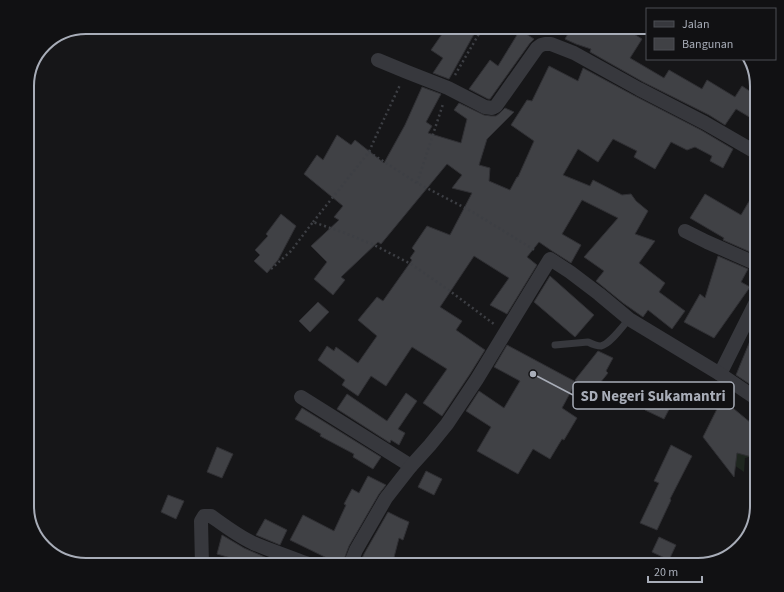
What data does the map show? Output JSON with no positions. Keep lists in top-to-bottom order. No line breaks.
{"places":["SD Negeri Sukamantri"],"legend":["Jalan","Bangunan"],"scale_bar":"20 m"}
